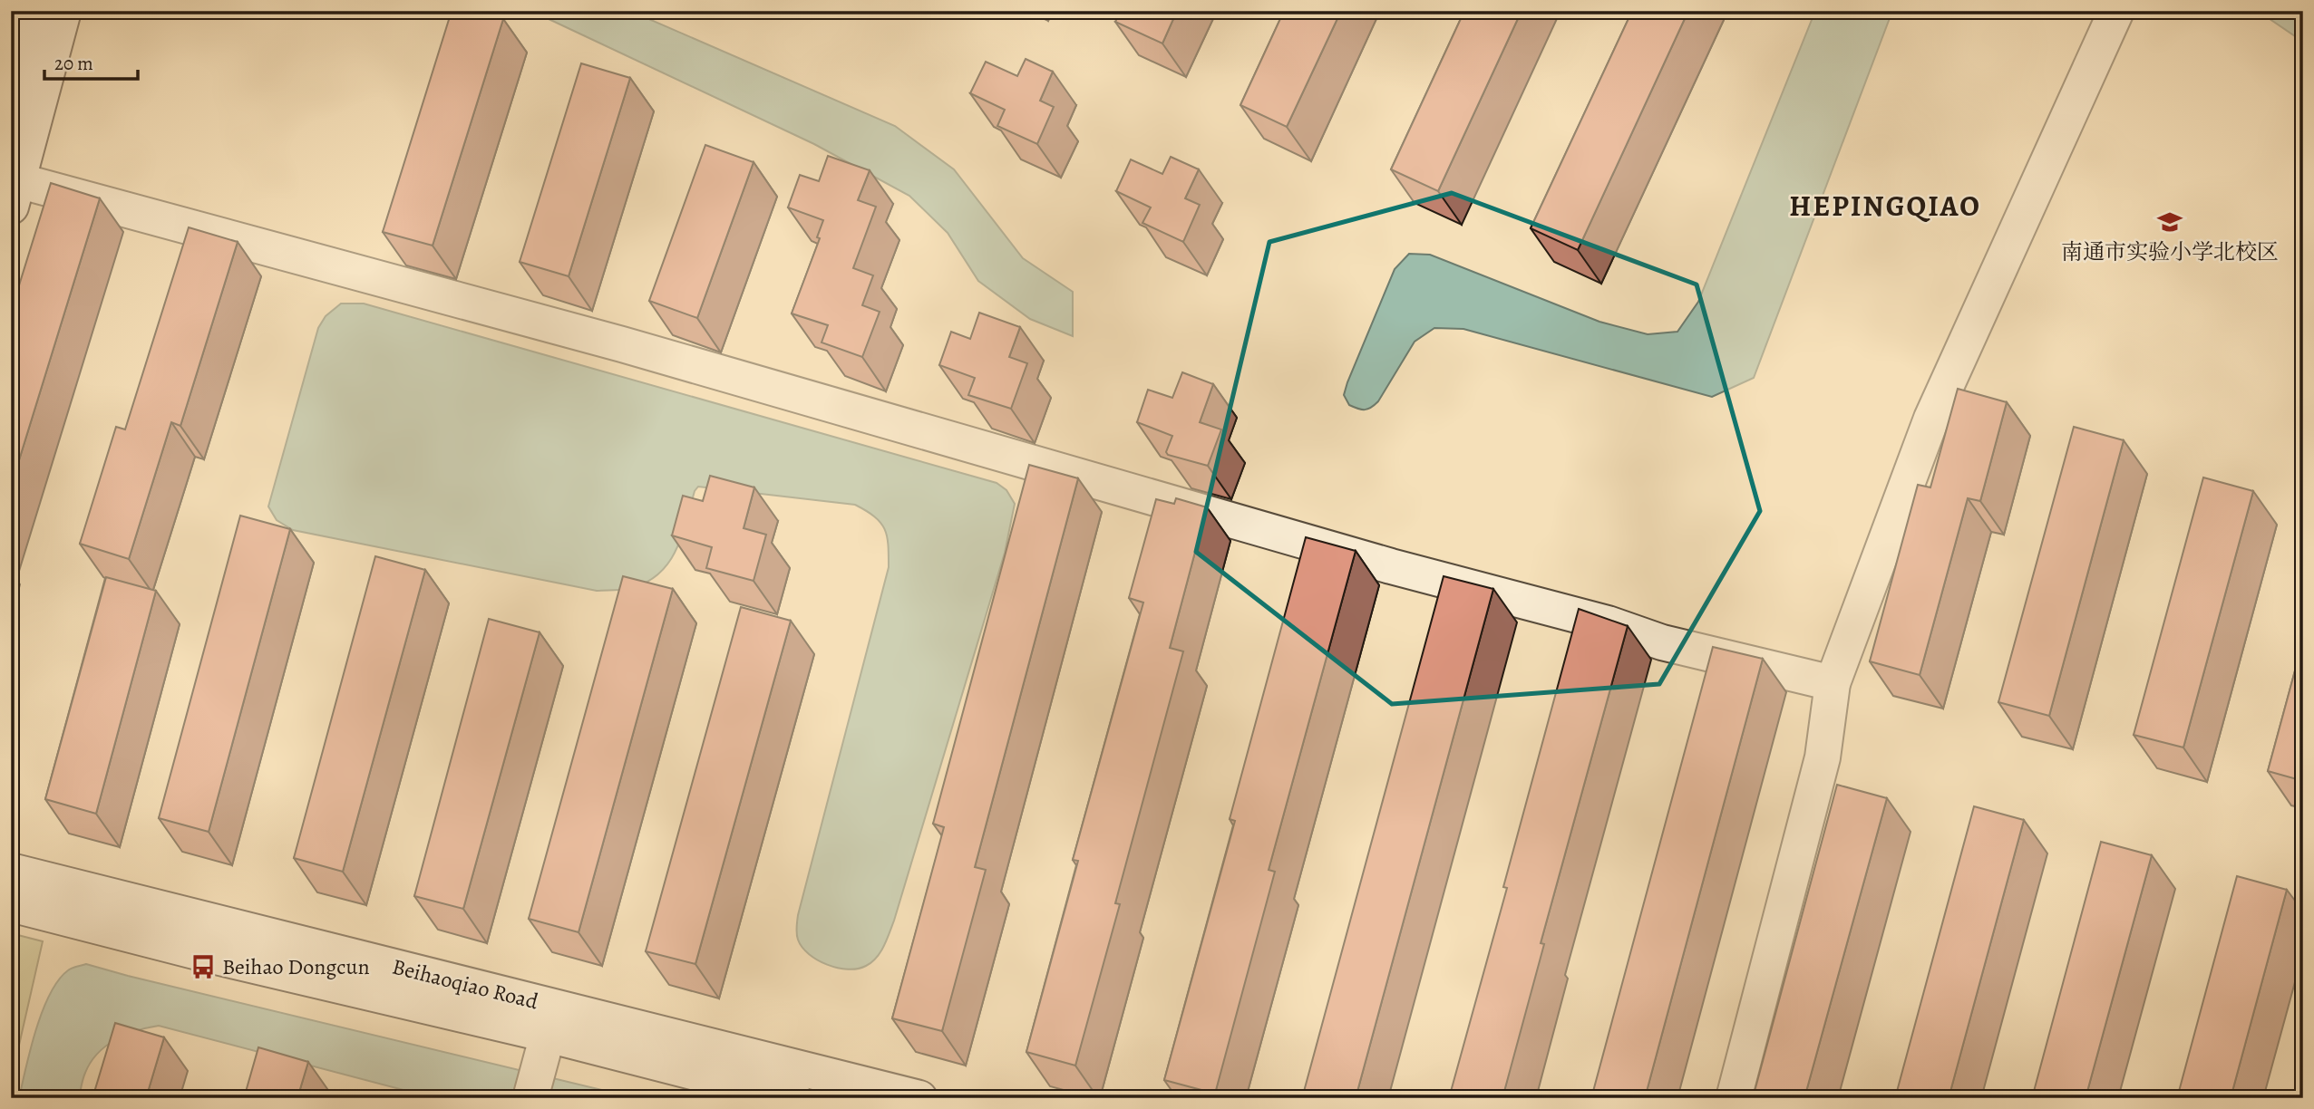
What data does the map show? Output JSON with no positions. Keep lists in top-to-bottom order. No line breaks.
{"streets":{"street":["Beihaoqiao Road"]},"districts":["HEPINGQIAO"],"places":{"school or university":["南通市实验小学北校区"],"bus stop":["Beihao Dongcun"]},"scale_bar":"20 m"}
